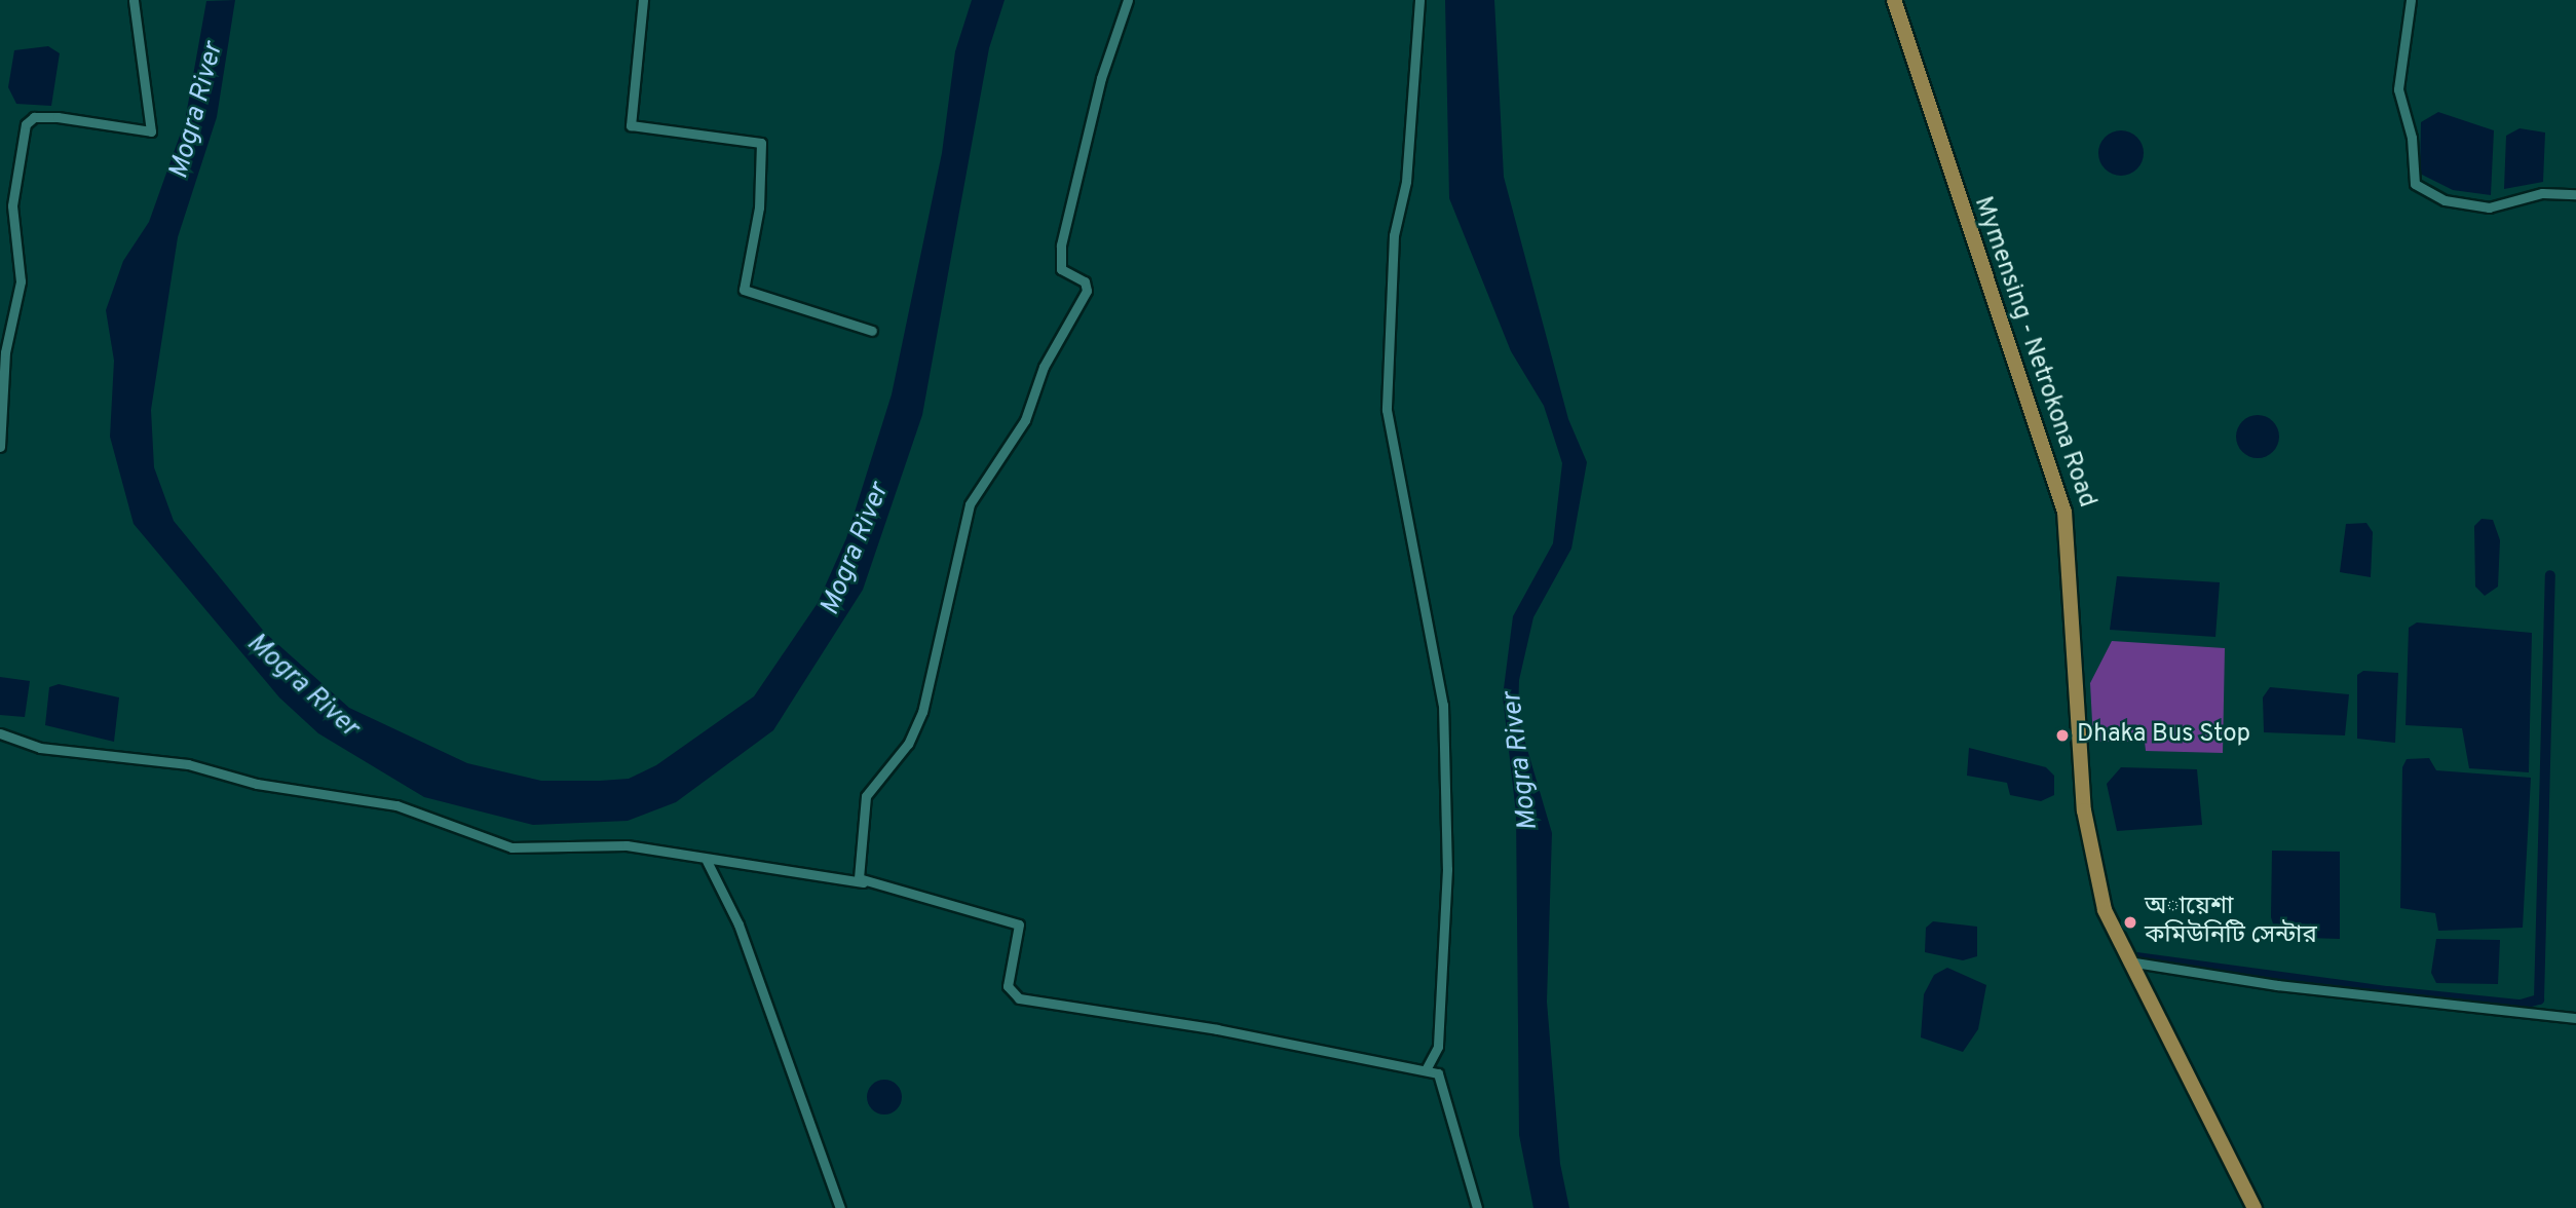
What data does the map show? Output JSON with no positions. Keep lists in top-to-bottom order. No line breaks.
{"streets":{"main road":["Mymensing - Netrokona Road"]},"water":["Mogra River"],"places":["Dhaka Bus Stop","অায়েশা কমিউনিটি সেন্টার"]}
